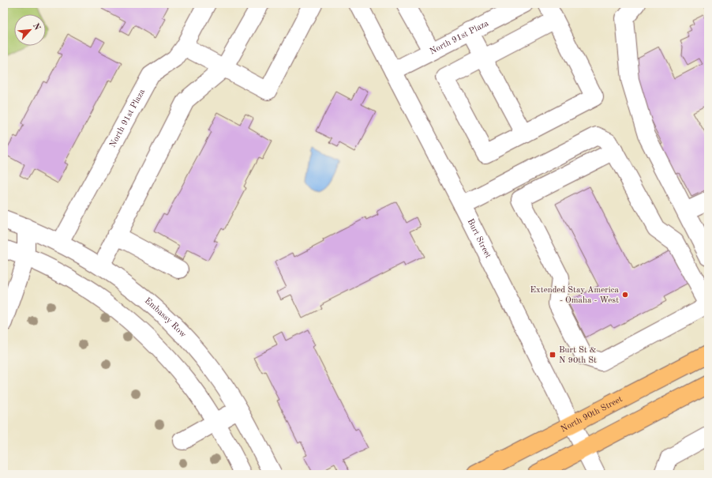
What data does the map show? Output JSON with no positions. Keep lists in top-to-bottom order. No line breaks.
{"streets":{"main road":["North 90th Street"],"street":["North 91st Plaza","Burt Street","Embassy Row"]},"crossings":[["North 91st Plaza","Burt Street"],["North 91st Plaza","Embassy Row"],["Burt Street","North 90th Street"]],"places":{"other":["Extended Stay America - Omaha - West"],"transit":["Burt St & N 90th St"]},"north":"top right"}
